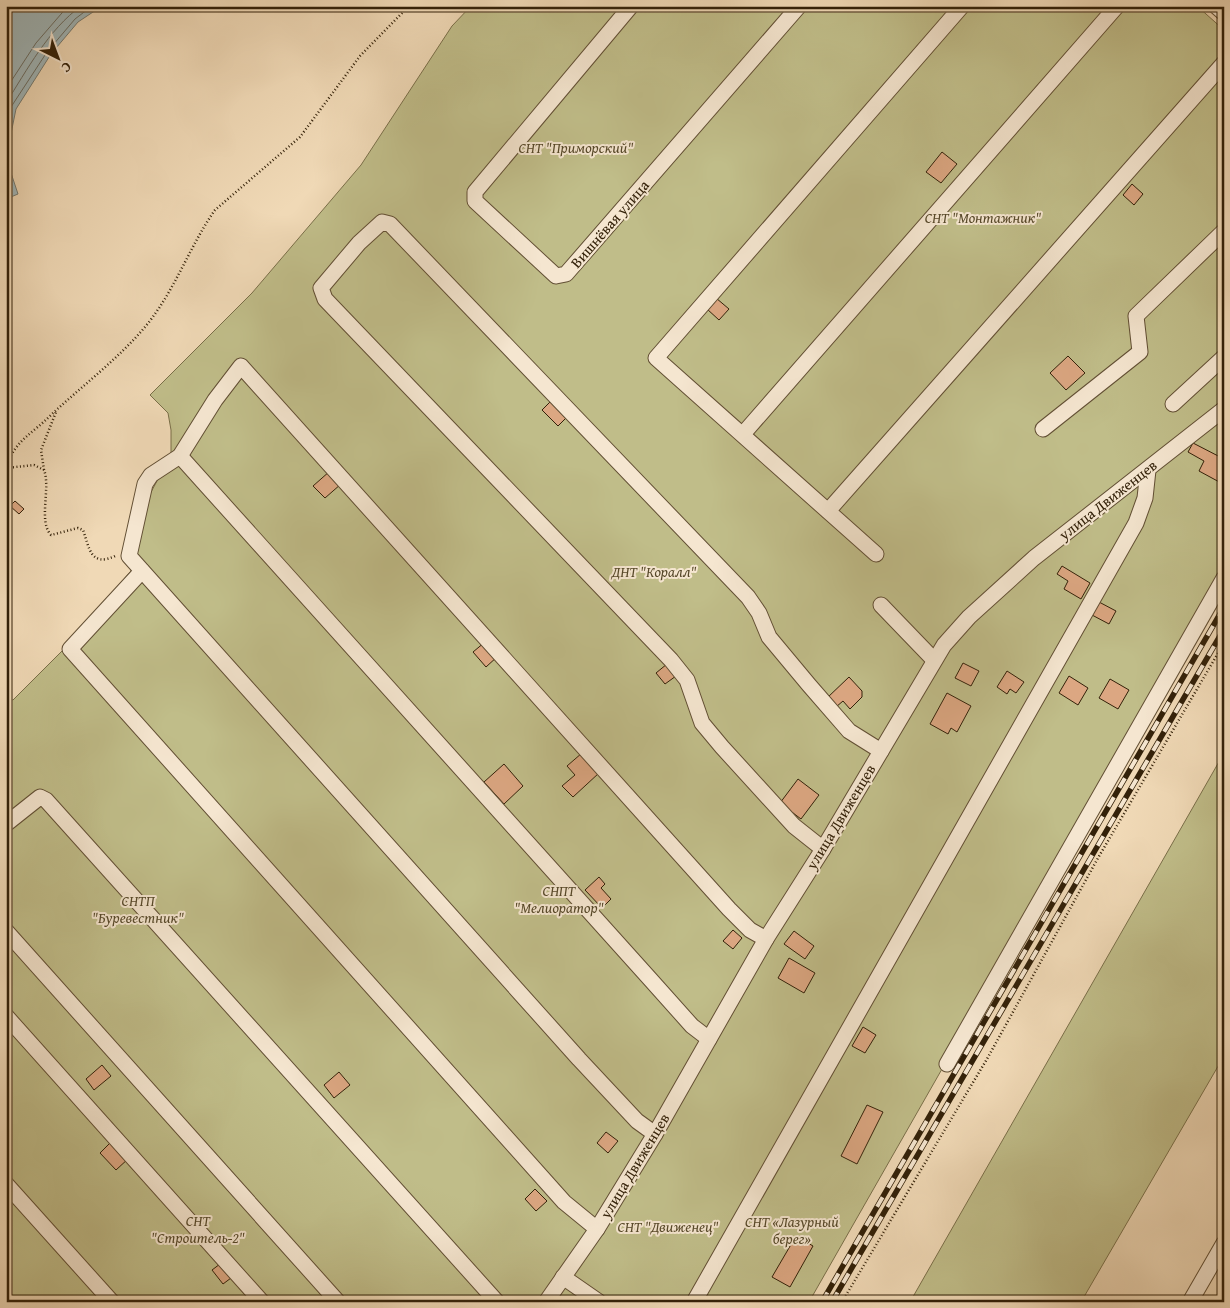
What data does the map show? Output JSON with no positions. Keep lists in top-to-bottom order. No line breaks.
{"streets":{"street":["Вишнёвая улица","улица Движенцев"]},"parks":["СНТ \"Приморский\"","СНТ \"Монтажник\"","ДНТ \"Коралл\"","СНПТ \"Мелиоратор\"","СНТП \"Буревестник\"","СНТ \"Строитель-2\"","СНТ «Лазурный берег»","СНТ \"Движенец\""],"north":"bottom right"}
